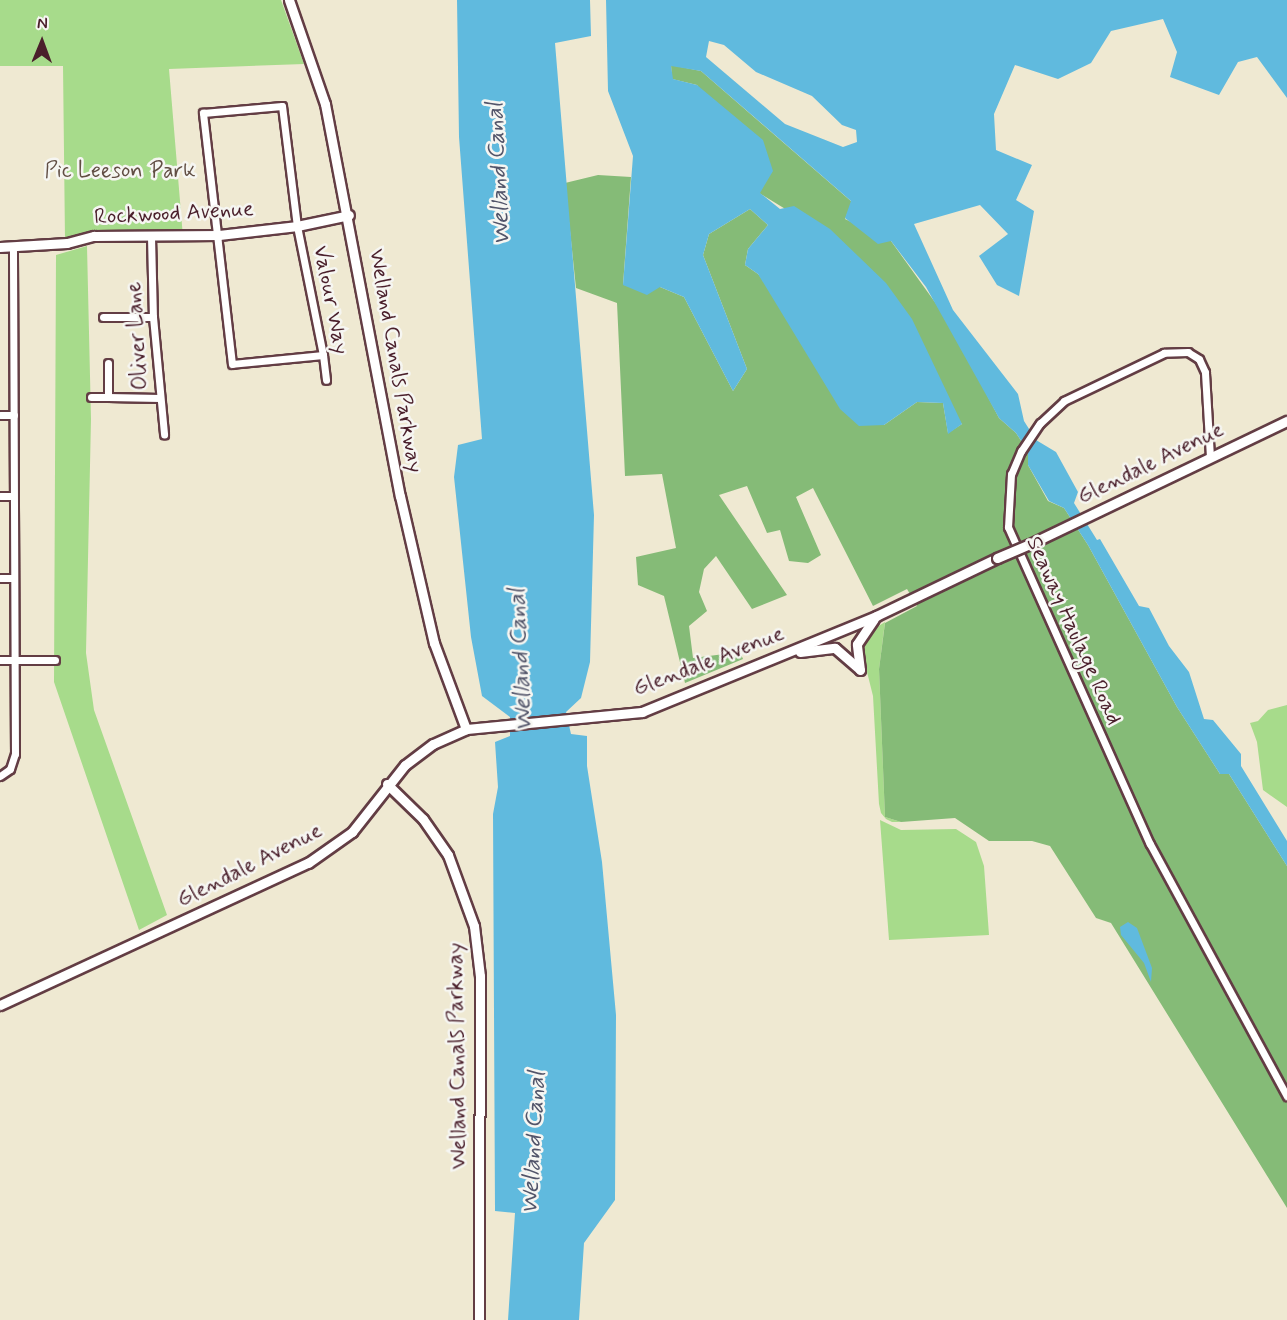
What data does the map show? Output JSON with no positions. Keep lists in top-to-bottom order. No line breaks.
{"streets":{"main road":["Rockwood Avenue","Welland Canals Parkway","Glendale Avenue"],"street":["Valour Way","Oliver Lane","Seaway Haulage Road"]},"crossings":[["Rockwood Avenue","Valour Way"],["Rockwood Avenue","Oliver Lane"],["Rockwood Avenue","Welland Canals Parkway"],["Welland Canals Parkway","Glendale Avenue"],["Glendale Avenue","Seaway Haulage Road"]],"water":["Welland Canal"],"parks":["Pic Leeson Park"],"north":"top"}
